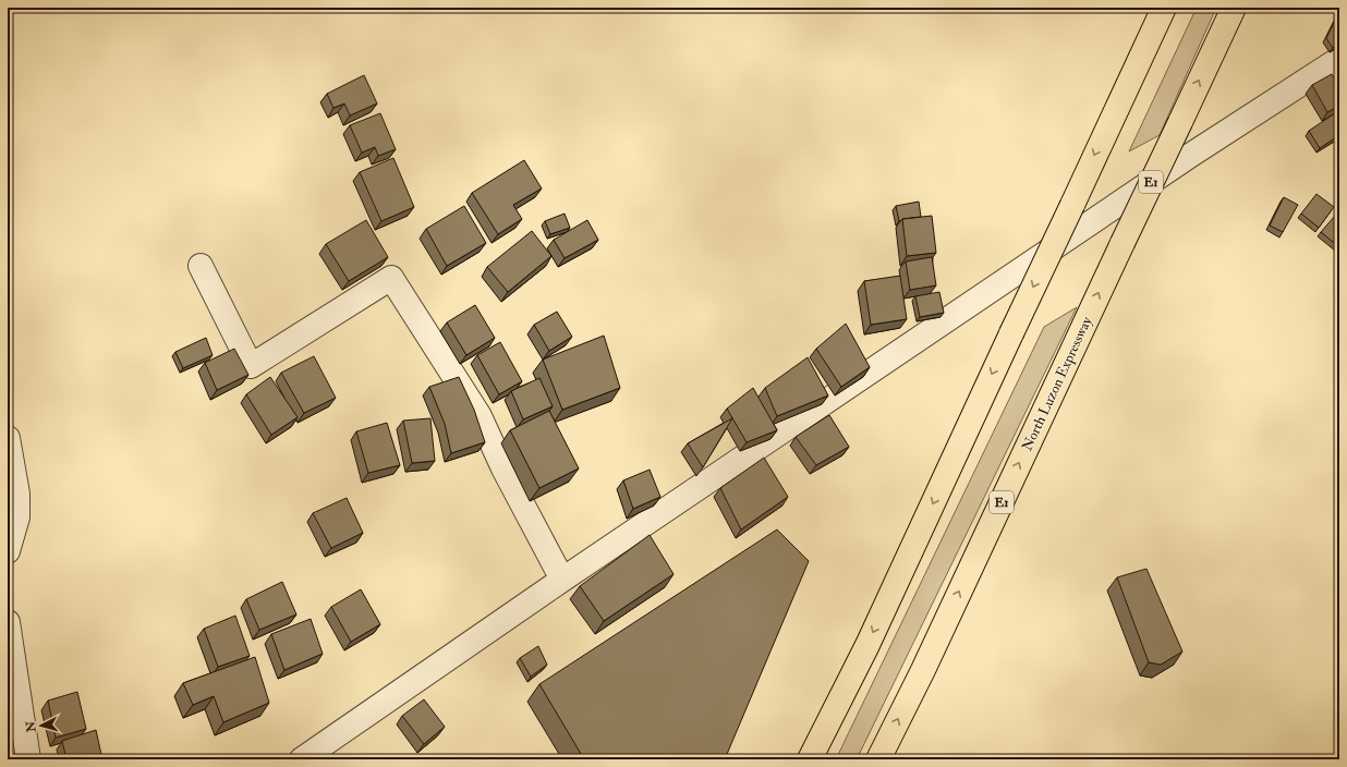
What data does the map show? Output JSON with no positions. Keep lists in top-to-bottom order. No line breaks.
{"streets":{"highway":["E1","North Luzon Expressway"]},"north":"left"}
